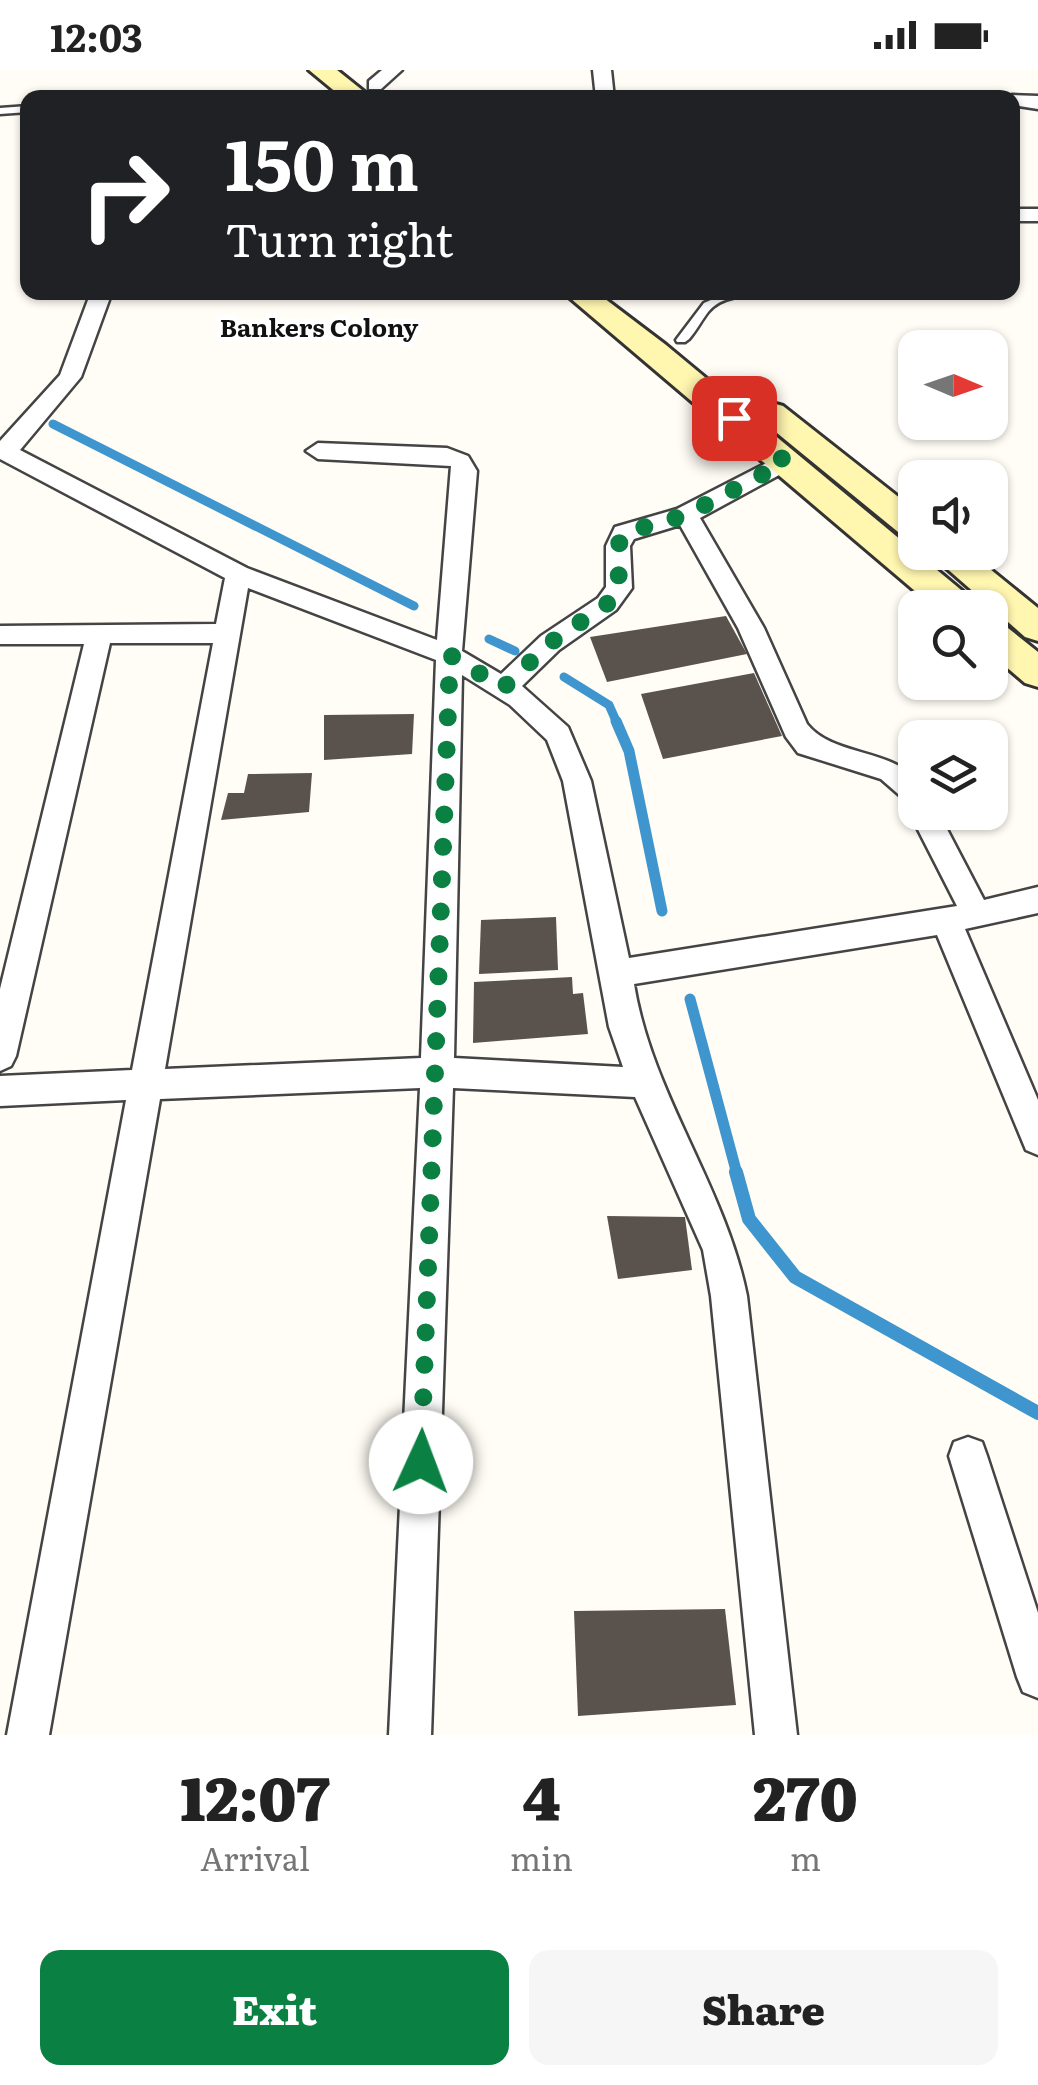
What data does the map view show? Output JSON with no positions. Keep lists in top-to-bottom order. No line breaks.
{"districts":["Bankers Colony"],"north":"right","page":{"status":"12:03","turn":["150 m","Turn right"],"eta":["12:07","Arrival","4","min","270","m"],"buttons":["Exit","Share"]}}
